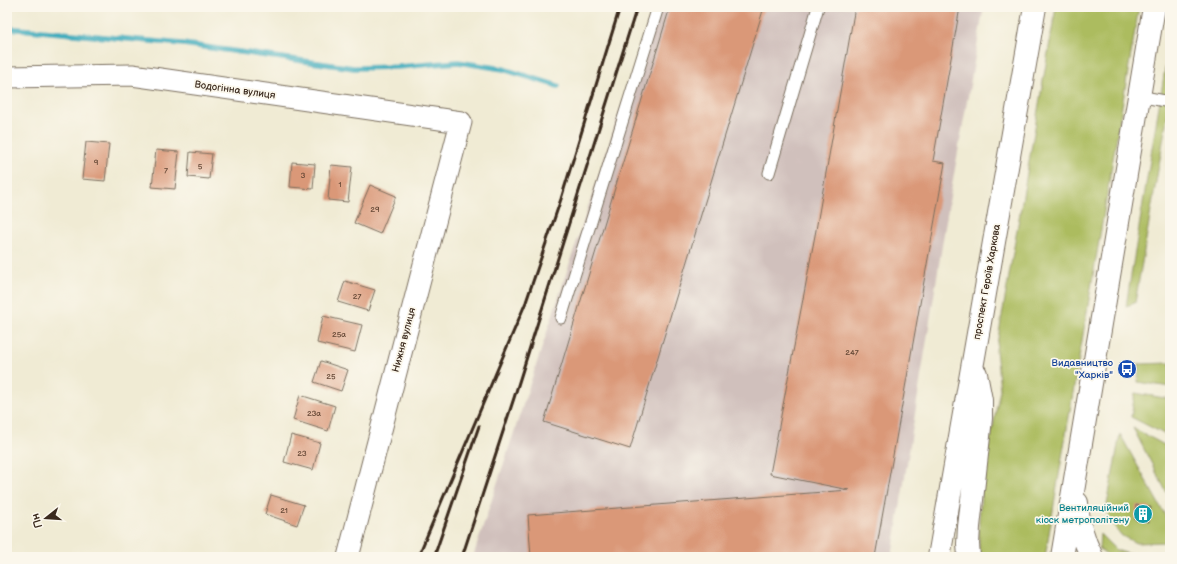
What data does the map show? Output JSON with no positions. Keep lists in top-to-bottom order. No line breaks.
{"streets":{"main road":["проспект Героїв Харкова"],"street":["Водогінна вулиця","Нижня вулиця"]},"crossings":[["Водогінна вулиця","Нижня вулиця"]],"places":{"bus stop":["Видавництво \"Харків\""],"building":["Вентиляційний кіоск метрополітену"]},"house_numbers":["9","5","7","3","1","29","27","25а","247","25","23а","23","21"],"north":"left"}
